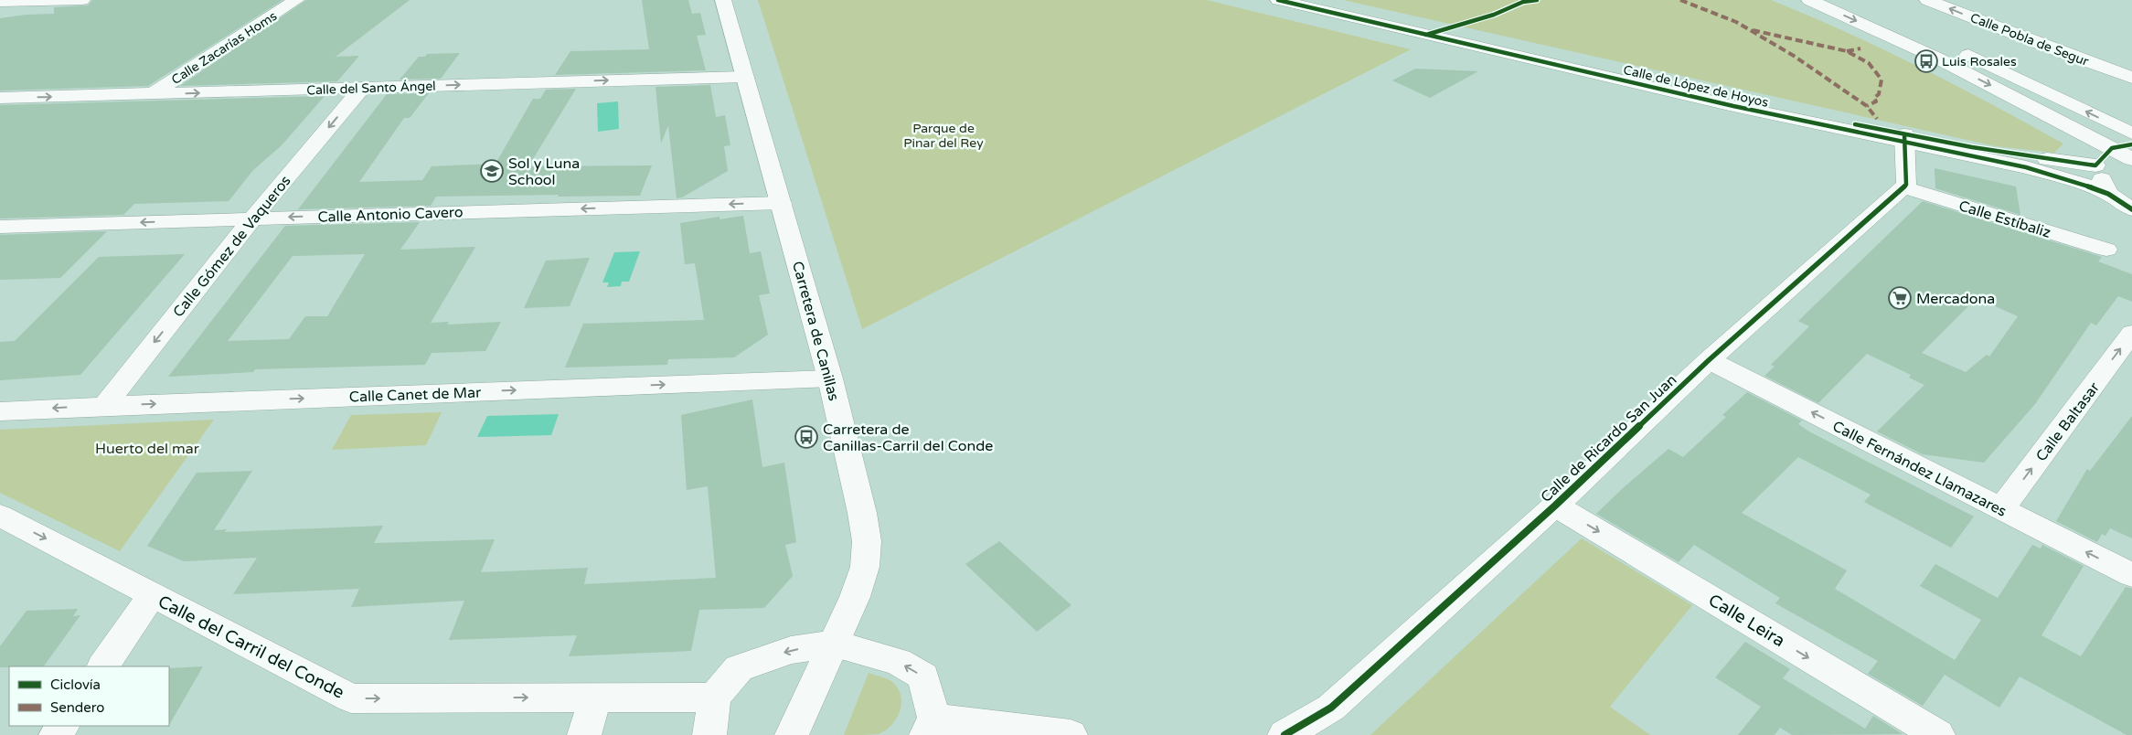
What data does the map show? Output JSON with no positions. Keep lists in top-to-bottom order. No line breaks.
{"streets":{"street":["Calle Pobla de Segur","Calle Zacarías Homs","Calle de López de Hoyos","Calle del Santo Ángel","Calle Antonio Cavero","Calle Estíbaliz","Calle Gómez de Vaqueros","Carretera de Canillas","Calle Canet de Mar","Calle Baltasar","Calle de Ricardo San Juan","Calle Fernández Llamazares","Calle Leira","Calle del Carril del Conde"]},"crossings":[["Calle Zacarías Homs","Calle del Santo Ángel"],["Calle del Santo Ángel","Calle Gómez de Vaqueros"],["Calle del Santo Ángel","Carretera de Canillas"],["Calle Antonio Cavero","Calle Gómez de Vaqueros"],["Calle Antonio Cavero","Carretera de Canillas"],["Calle Estíbaliz","Calle de Ricardo San Juan"],["Calle Gómez de Vaqueros","Calle Canet de Mar"],["Carretera de Canillas","Calle Canet de Mar"],["Calle Baltasar","Calle Fernández Llamazares"],["Calle de Ricardo San Juan","Calle Fernández Llamazares"],["Calle de Ricardo San Juan","Calle Leira"]],"one_way":["Calle del Santo Ángel","Calle Antonio Cavero","Calle Gómez de Vaqueros","Calle Baltasar","Calle Fernández Llamazares","Calle Leira","Calle del Carril del Conde"],"parks":["Parque de Pinar del Rey","Huerto del mar"],"places":{"bus stop":["Luis Rosales","Carretera de Canillas-Carril del Conde"],"school or university":["Sol y Luna School"],"supermarket":["Mercadona"]},"legend":["Ciclovía","Sendero"]}
